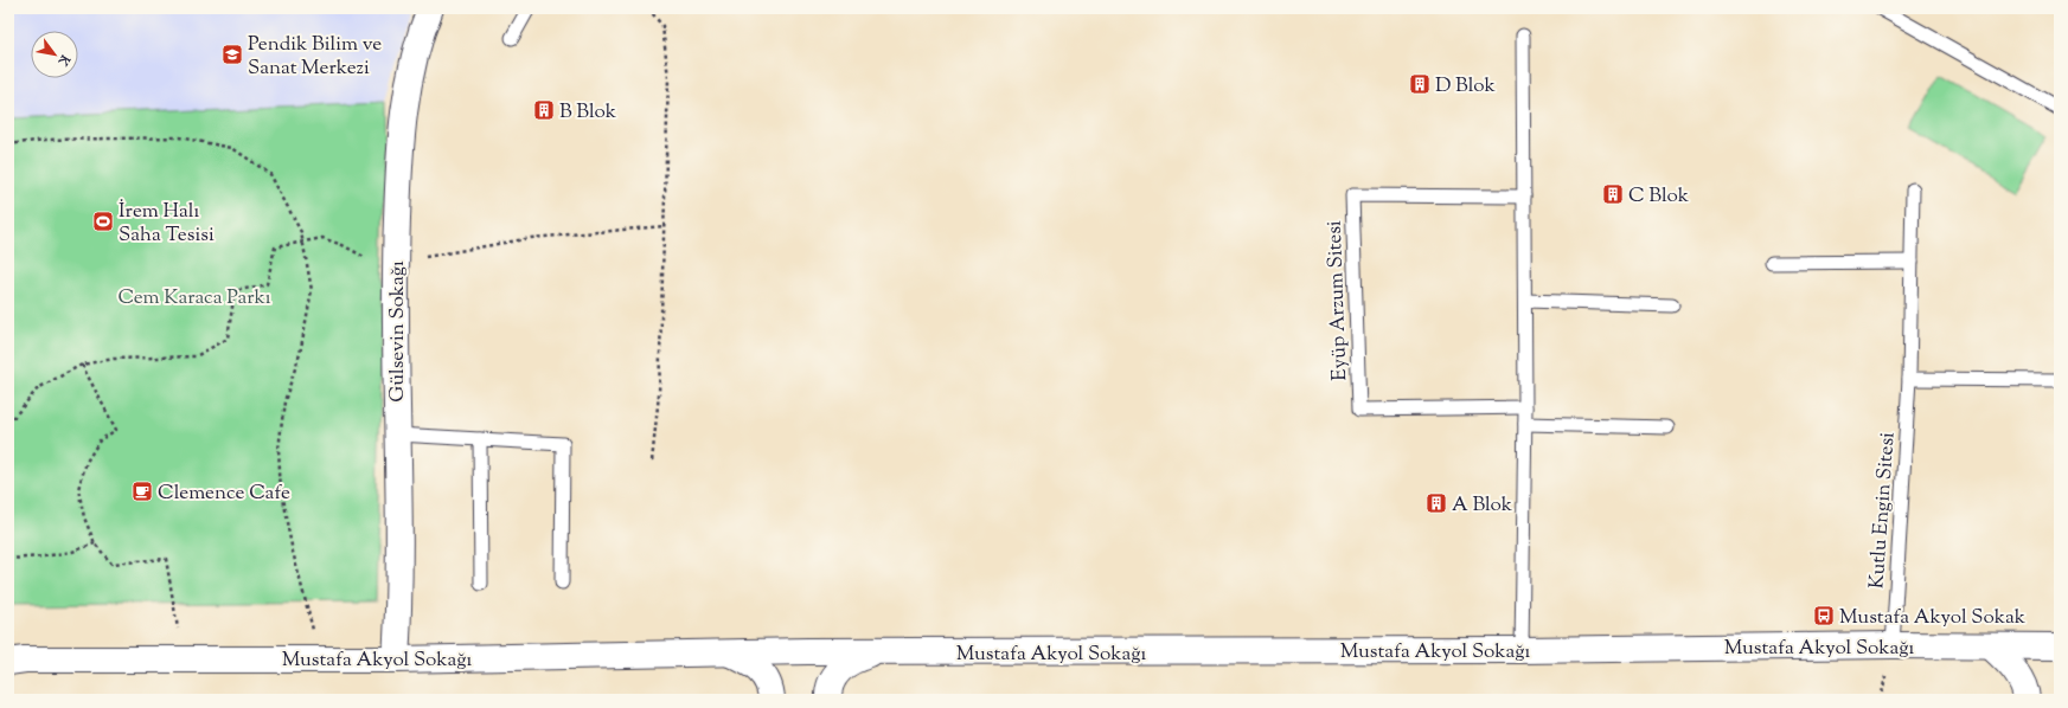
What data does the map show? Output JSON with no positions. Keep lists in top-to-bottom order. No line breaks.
{"streets":{"street":["Gülsevin Sokağı","Mustafa Akyol Sokağı"],"lane":["Eyüp Arzum Sitesi","Kutlu Engin Sitesi"]},"crossings":[["Gülsevin Sokağı","Mustafa Akyol Sokağı"],["Kutlu Engin Sitesi","Mustafa Akyol Sokağı"]],"parks":["Cem Karaca Parkı"],"places":{"school or university":["Pendik Bilim ve Sanat Merkezi"],"building":["D Blok","B Blok","C Blok","A Blok"],"sports":["İrem Halı Saha Tesisi"],"cafe":["Clemence Cafe"],"bus stop":["Mustafa Akyol Sokak"]},"north":"bottom right"}
